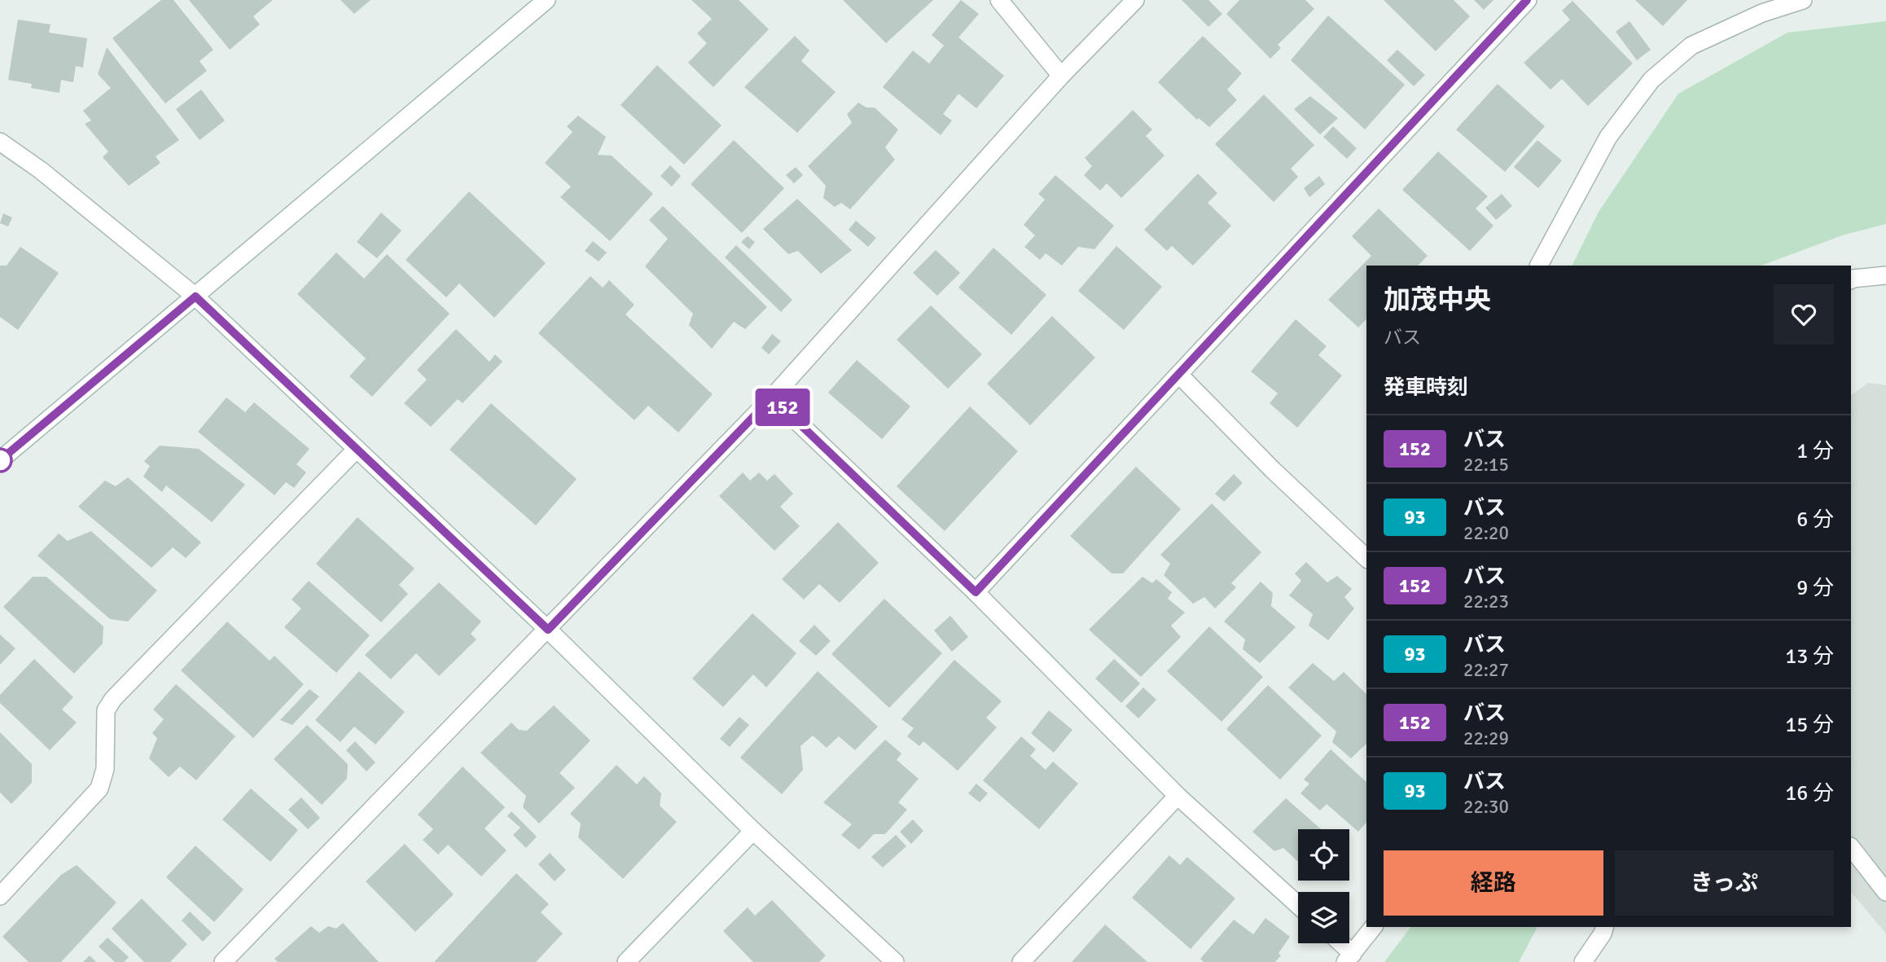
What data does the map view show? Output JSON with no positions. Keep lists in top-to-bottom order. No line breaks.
{"lines":["bus line 152"],"page":{"on_map":"152","heading":[["加茂中央","バス"],"発車時刻"],"list":[{"mark":"152","name":"バス","note":"22:15","value":"1 分"},{"mark":"93","name":"バス","note":"22:20","value":"6 分"},{"mark":"152","name":"バス","note":"22:23","value":"9 分"},{"mark":"93","name":"バス","note":"22:27","value":"13 分"},{"mark":"152","name":"バス","note":"22:29","value":"15 分"},{"mark":"93","name":"バス","note":"22:30","value":"16 分"}],"buttons":["経路","きっぷ"]}}
